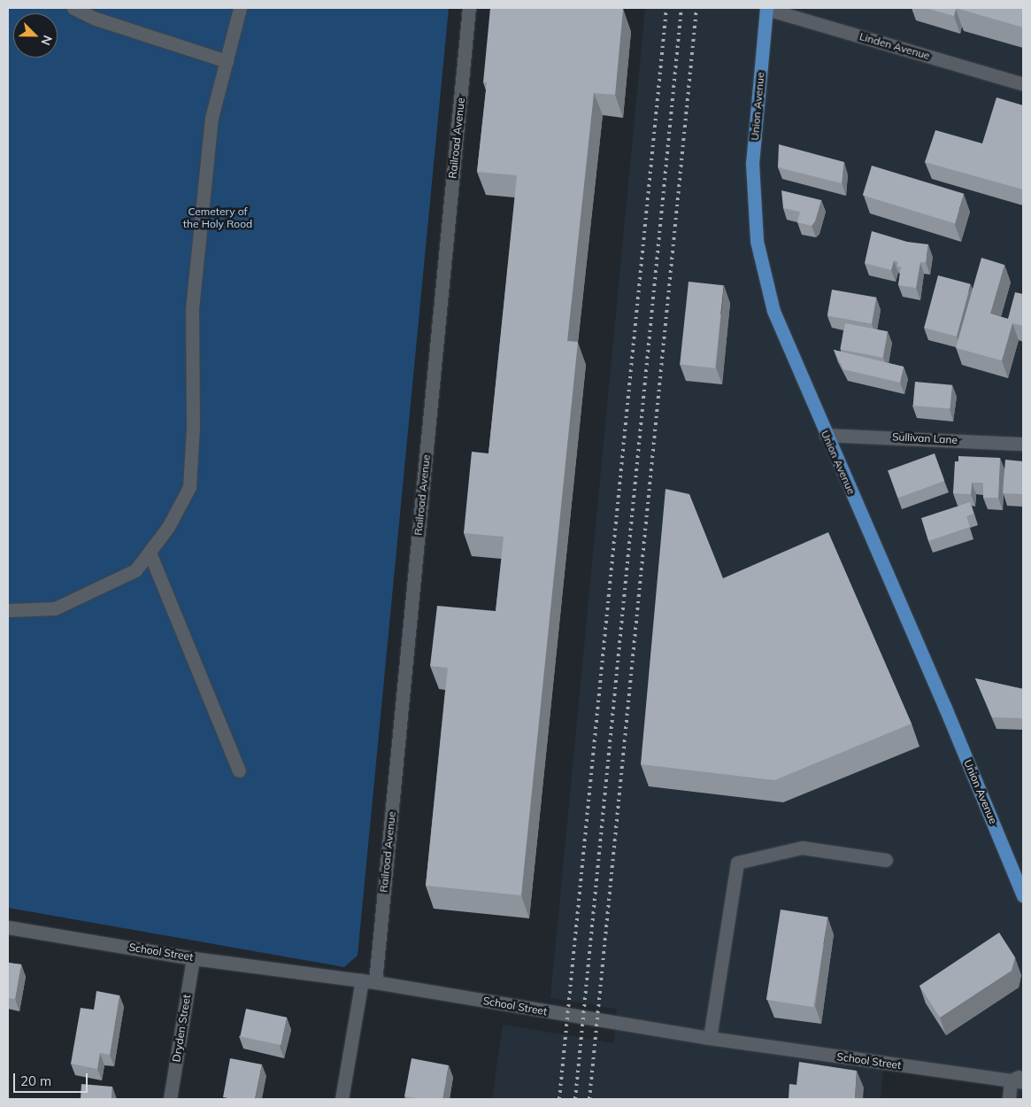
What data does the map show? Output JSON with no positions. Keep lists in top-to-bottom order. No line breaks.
{"streets":{"main road":["Union Avenue"],"street":["Linden Avenue","Railroad Avenue","Sullivan Lane","School Street","Dryden Street"]},"crossings":[["Linden Avenue","Union Avenue"],["Union Avenue","Sullivan Lane"],["Railroad Avenue","School Street"],["School Street","Dryden Street"]],"parks":["Cemetery of the Holy Rood"],"scale_bar":"20 m","north":"bottom right"}
